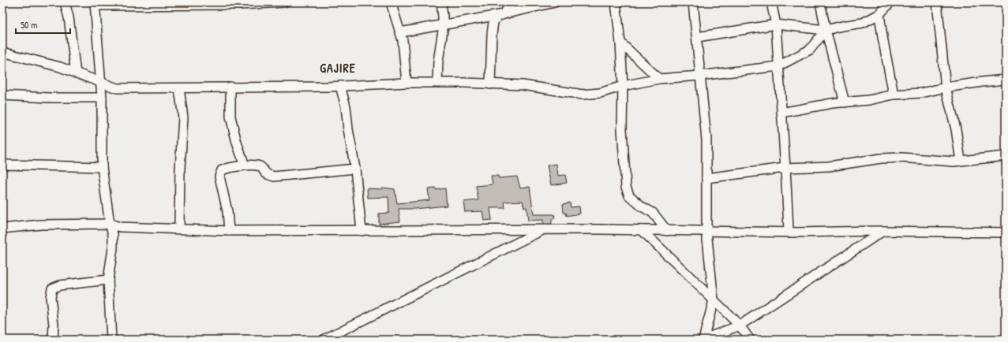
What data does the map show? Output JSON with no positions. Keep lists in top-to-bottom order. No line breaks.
{"districts":["GAJIRE"],"scale_bar":"50 m"}
